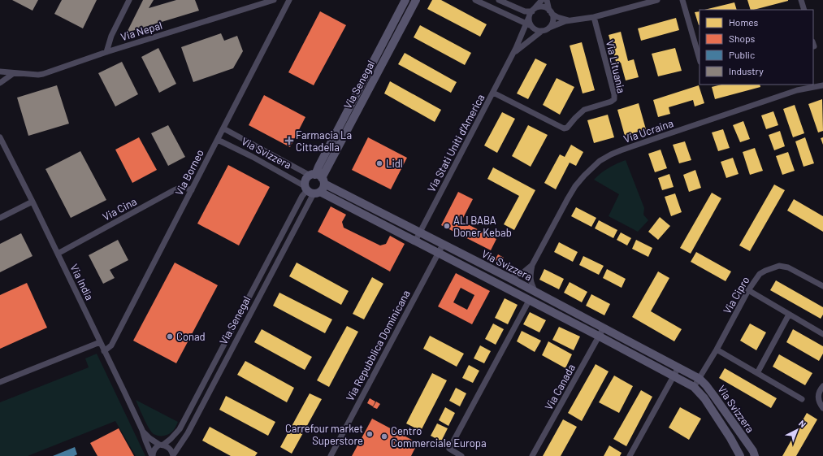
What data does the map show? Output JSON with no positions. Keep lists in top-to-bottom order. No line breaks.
{"streets":{"main road":["Via Senegal","Via Svizzera"],"street":["Via Nepal","Via Lituania","Via Ucraina","Via Stati Uniti d'America","Via Borneo","Via Cina","Via India","Via Cipro","Via Repubblica Dominicana","Via Canada"]},"crossings":[["Via Lituania","Via Stati Uniti d'America"],["Via Senegal","Via Svizzera"],["Via Senegal","Via India"],["Via Ucraina","Via Svizzera"],["Via Stati Uniti d'America","Via Svizzera"],["Via Svizzera","Via Borneo"],["Via Svizzera","Via Cipro"],["Via Svizzera","Via Repubblica Dominicana"],["Via Svizzera","Via Canada"],["Via Borneo","Via Cina"],["Via Borneo","Via India"],["Via Cina","Via India"]],"places":{"health":["Farmacia La Cittadella"],"other":["Lidl","ALI BABA Doner Kebab","Conad","Carrefour market Superstore","Centro Commerciale Europa"]},"legend":["Homes","Shops","Public","Industry"],"north":"top right"}
